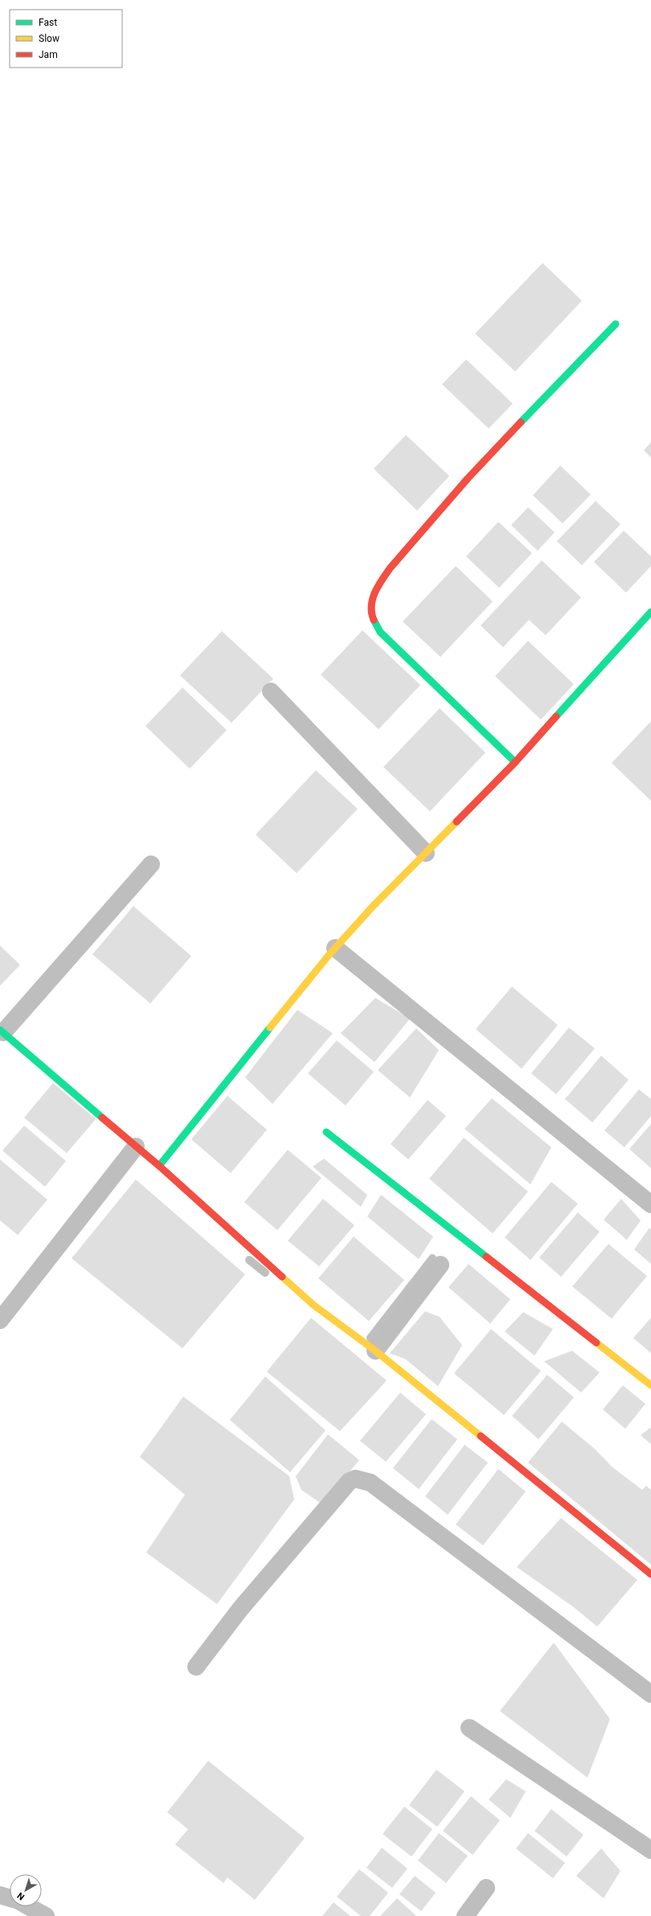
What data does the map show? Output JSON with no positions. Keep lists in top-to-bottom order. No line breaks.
{"legend":["Fast","Slow","Jam"],"north":"bottom left"}
